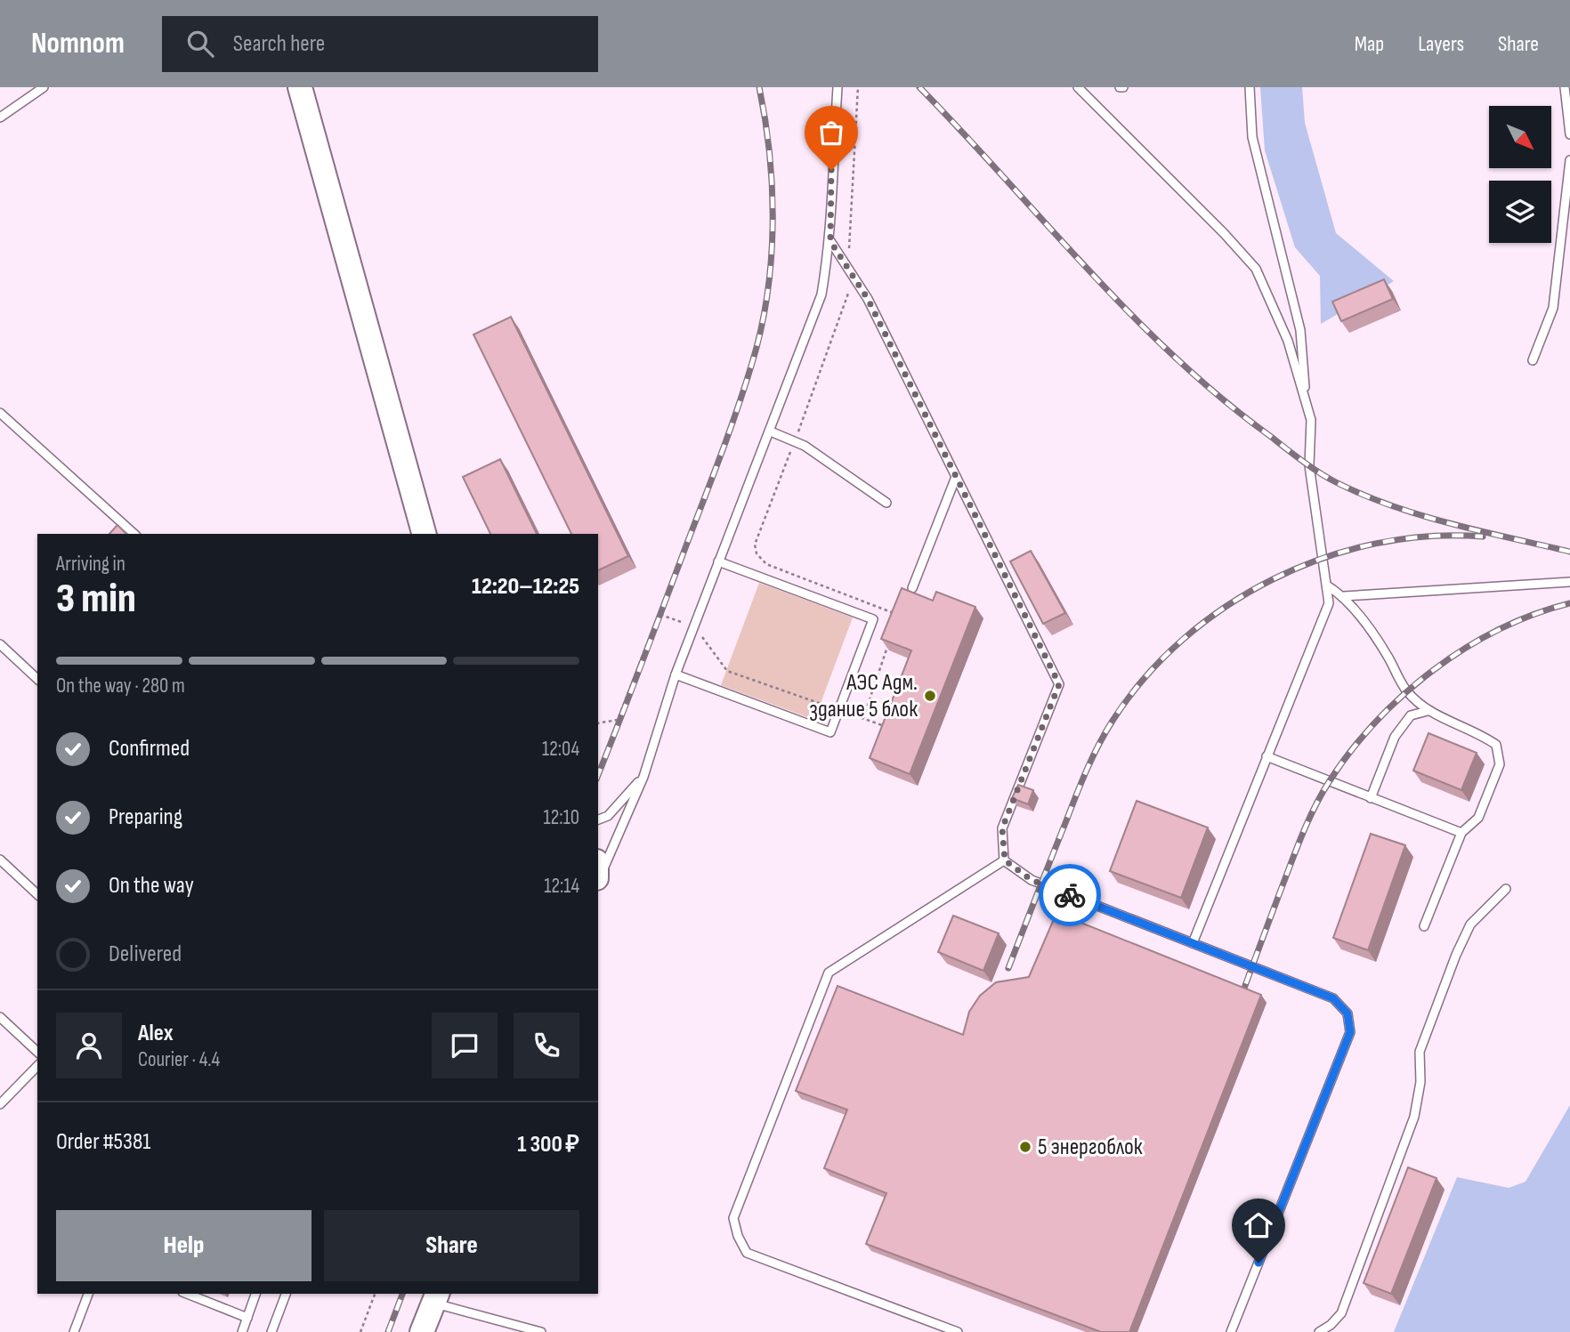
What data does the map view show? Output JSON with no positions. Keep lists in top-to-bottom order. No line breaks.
{"places":["АЭС Адм. здание 5 блок","5 энергоблок"],"north":"bottom right","page":{"header":"Nomnom","search":"Search here","nav":["Map","Layers","Share"],"heading":["3 min","Arriving in","12:20–12:25"],"panel":["Alex","Courier · 4.4","Order #5381","1 300 ₽"],"bar":"On the way · 280 m","list":[["Confirmed","12:04"],["Preparing","12:10"],["On the way","12:14"],"Delivered"],"buttons":["Help","Share"]}}
